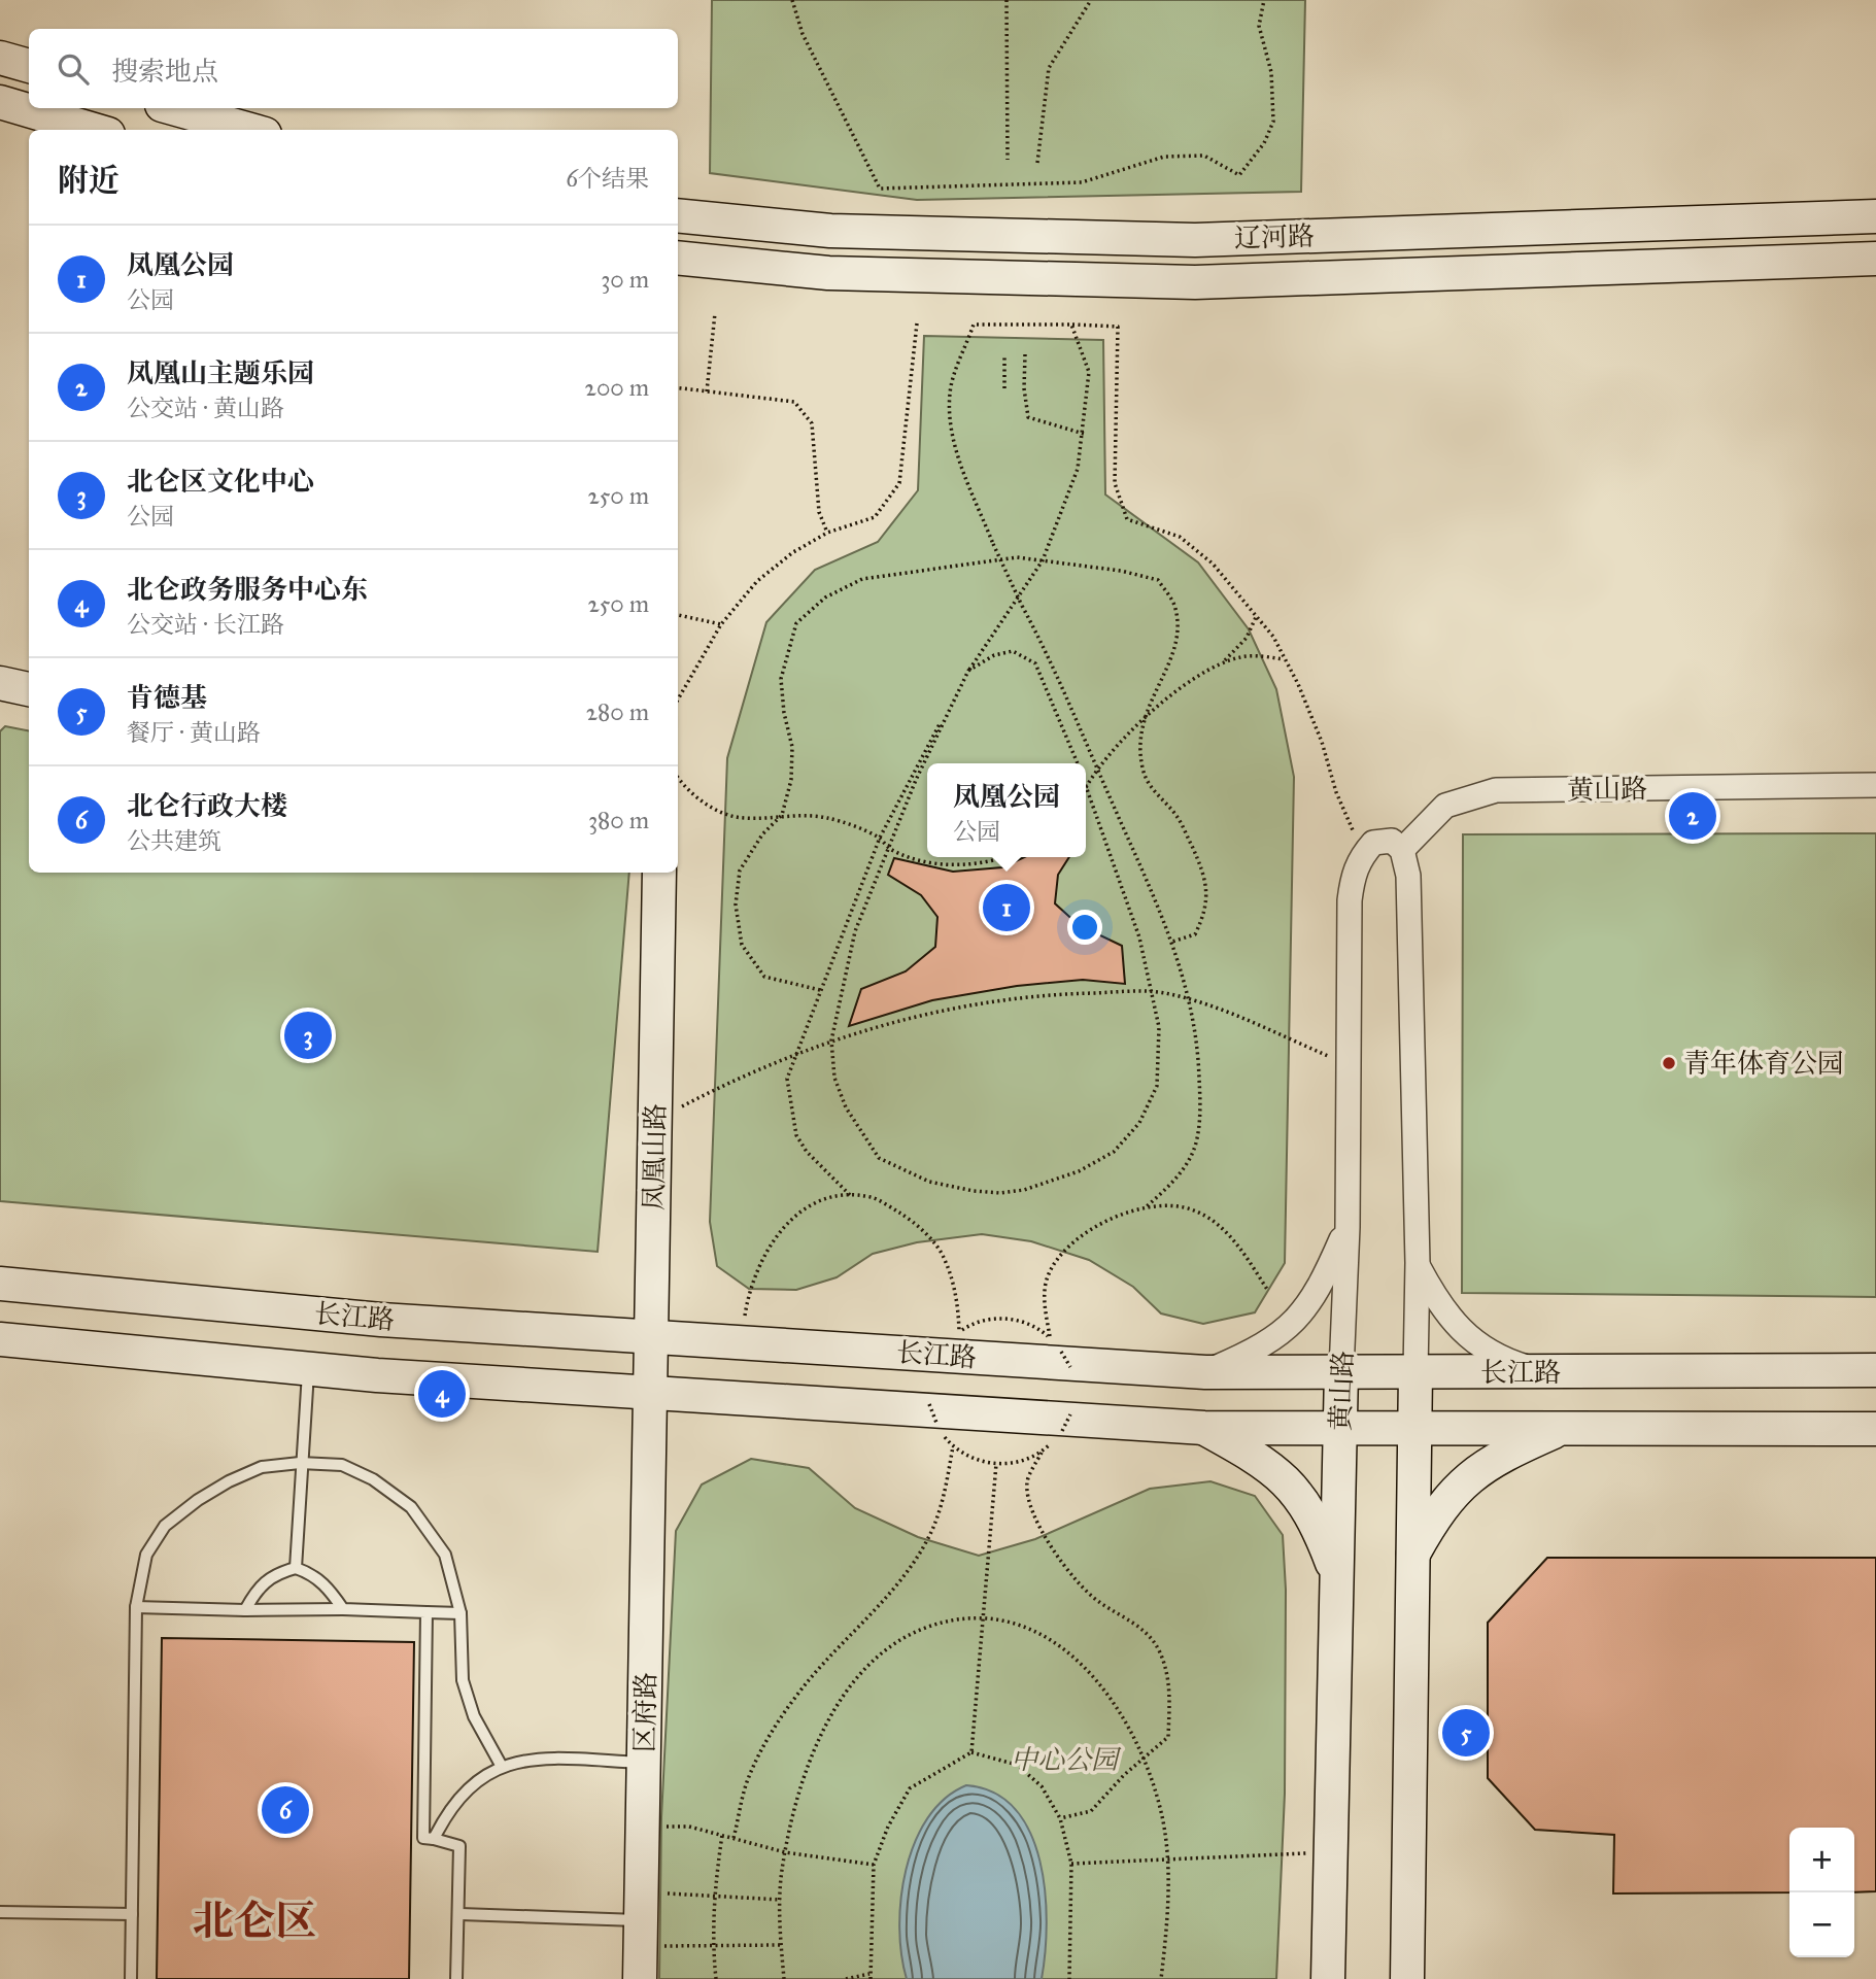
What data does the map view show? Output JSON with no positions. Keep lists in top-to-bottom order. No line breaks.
{"streets":{"main road":["辽河路","黄山路","凤凰山路","长江路","区府路"]},"crossings":[["黄山路","长江路"],["凤凰山路","长江路"],["凤凰山路","区府路"]],"districts":["北仑区"],"parks":["中心公园"],"places":["青年体育公园"],"page":{"search":"搜索地点","heading":["附近","6个结果"],"list":[{"mark":"1","name":"凤凰公园","note":"公园","value":"30 m"},{"mark":"2","name":"凤凰山主题乐园","note":"公交站 · 黄山路","value":"200 m"},{"mark":"3","name":"北仑区文化中心","note":"公园","value":"250 m"},{"mark":"4","name":"北仑政务服务中心东","note":"公交站 · 长江路","value":"250 m"},{"mark":"5","name":"肯德基","note":"餐厅 · 黄山路","value":"280 m"},{"mark":"6","name":"北仑行政大楼","note":"公共建筑","value":"380 m"}],"popup":["凤凰公园","公园"],"pins":["2","1","3","4","5","6"],"map_buttons":["+","−"]}}
